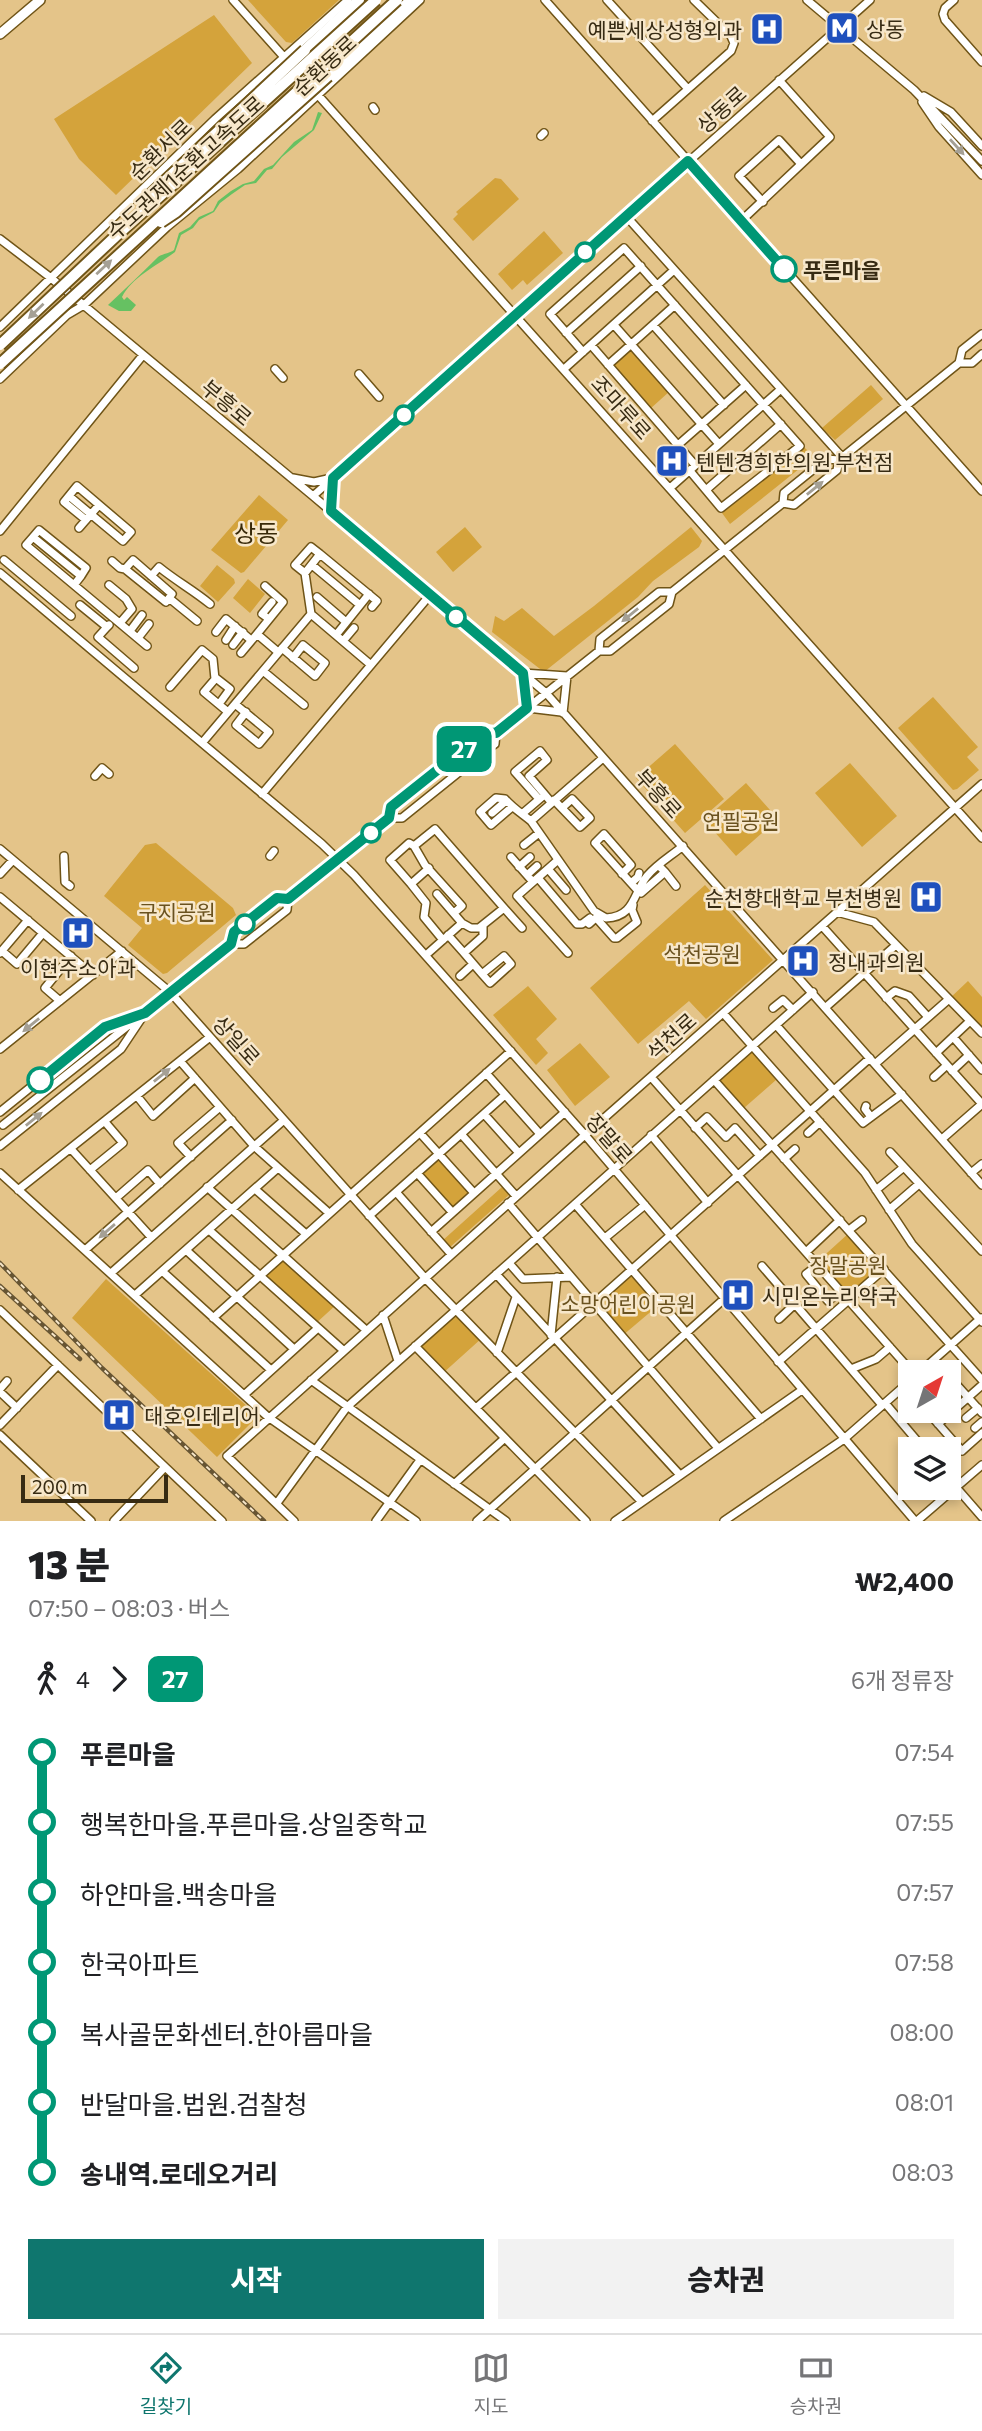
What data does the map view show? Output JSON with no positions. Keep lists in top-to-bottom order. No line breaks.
{"streets":{"highway":["수도권제1순환고속도로"],"street":["순환동로","상동로","순환서로","부흥로","조마루로","석천로","상일로","장말로"]},"crossings":[["순환동로","부흥로"],["순환동로","조마루로"],["상동로","부흥로"],["상동로","조마루로"],["순환서로","부흥로"],["순환서로","조마루로"],["부흥로","석천로"],["조마루로","석천로"],["석천로","상일로"],["석천로","장말로"]],"districts":["상동"],"parks":["연필공원","구지공원","석천공원","장말공원","소망어린이공원"],"places":{"metro station":["상동"],"hospital":["예쁜세상성형외과","텐텐경희한의원 부천점","순천향대학교 부천병원","이현주소아과","정내과의원","시민온누리약국","대호인테리어"],"other":["푸른마을"]},"lines":["bus line 27"],"scale_bar":"200 m","north":"top right","page":{"on_map":"27","scale":"200 m","heading":["13 분","07:50 – 08:03 · 버스","₩2,400"],"legs":["4","27","6개 정류장"],"list":[{"name":"푸른마을","value":"07:54"},{"name":"행복한마을.푸른마을.상일중학교","value":"07:55"},{"name":"하얀마을.백송마을","value":"07:57"},{"name":"한국아파트","value":"07:58"},{"name":"복사골문화센터.한아름마을","value":"08:00"},{"name":"반달마을.법원.검찰청","value":"08:01"},{"name":"송내역.로데오거리","value":"08:03"}],"buttons":["시작","승차권"],"tabs":["길찾기","지도","승차권"]}}
